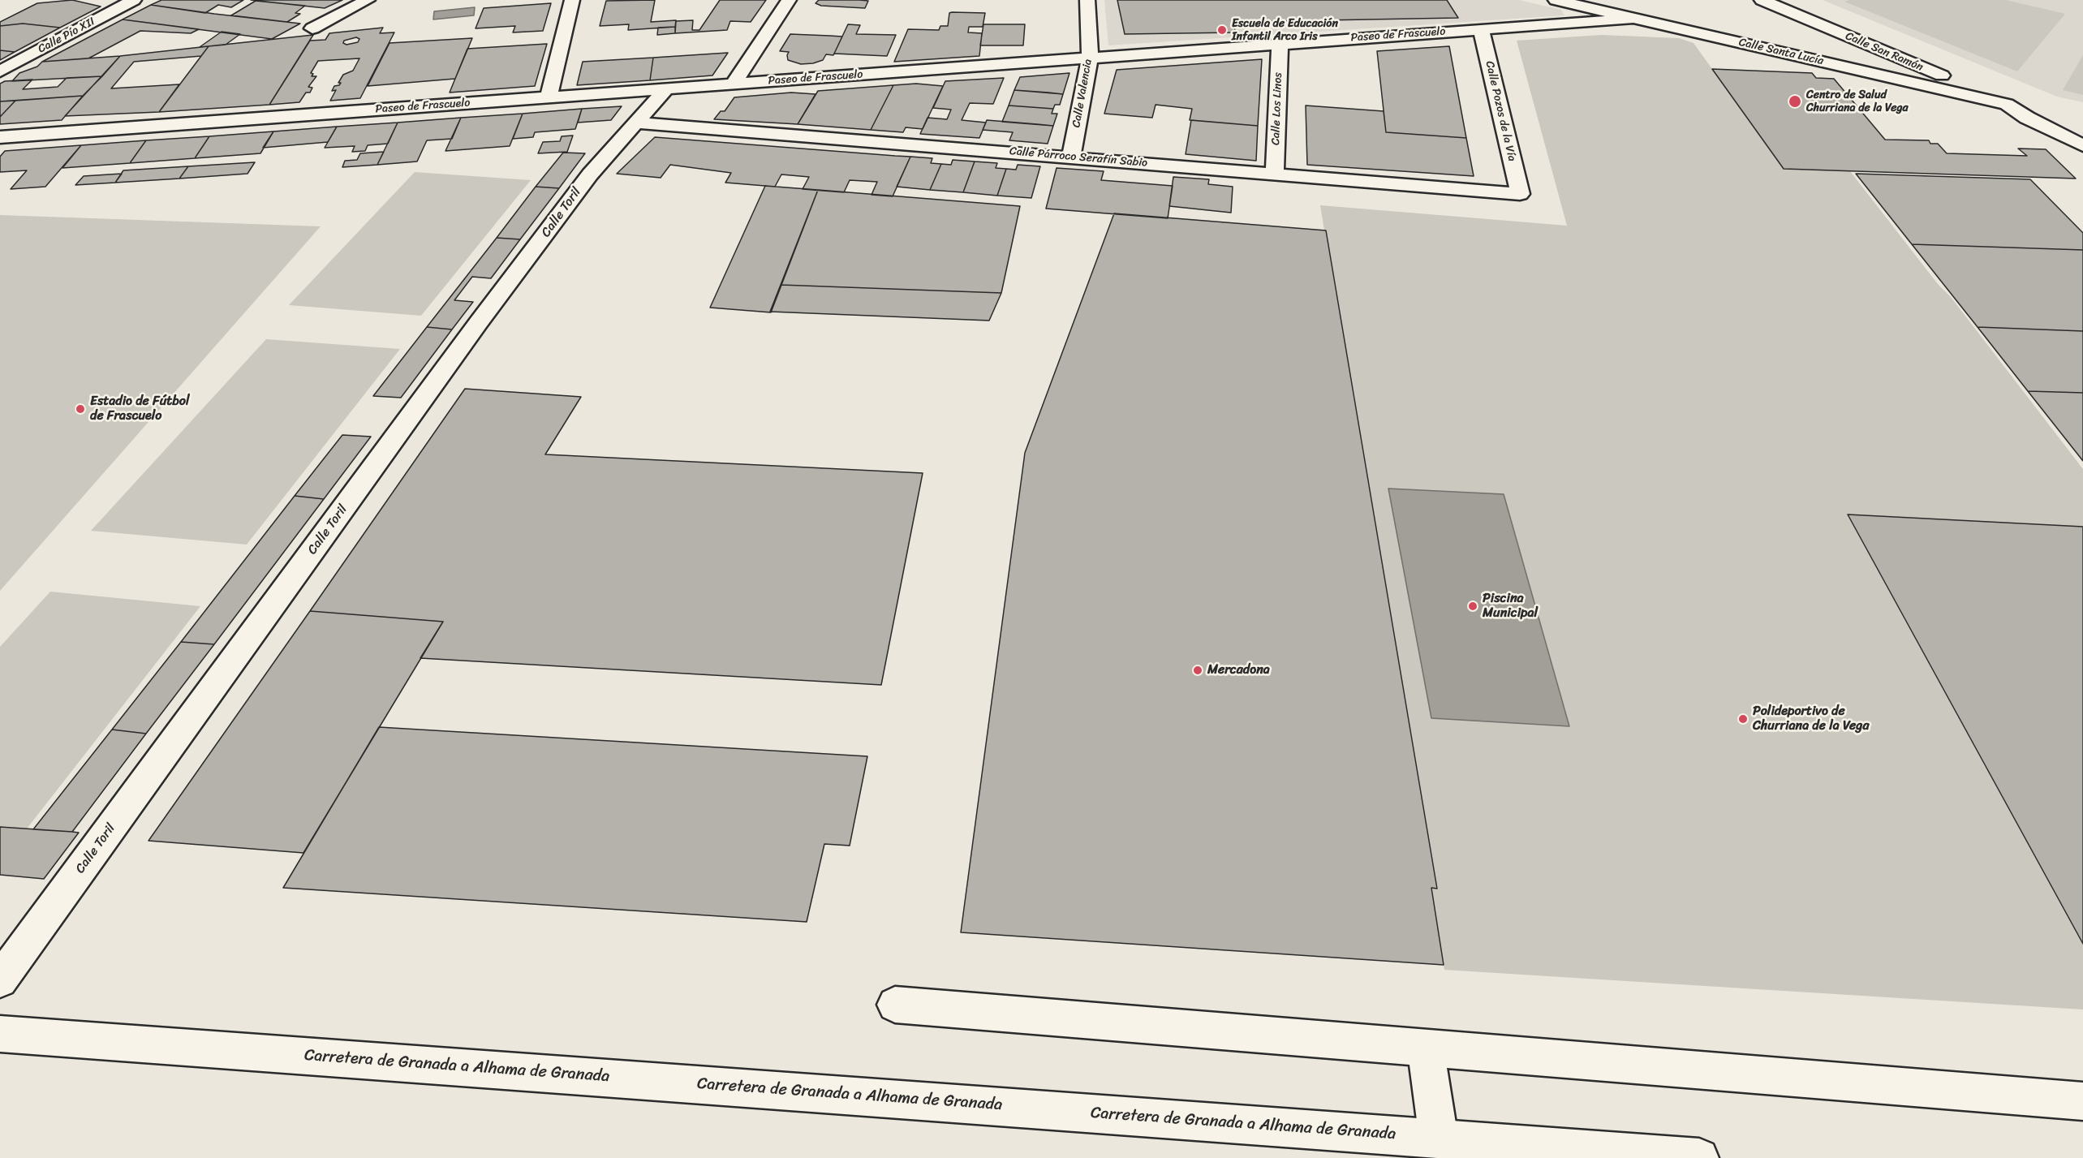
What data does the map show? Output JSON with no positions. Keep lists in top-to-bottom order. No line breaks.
{"streets":{"street":["Paseo de Frascuelo","Calle Pío XII","Calle Santa Lucía","Calle San Ramón","Calle Valencia","Calle Los Linos","Calle Pozos de la Vía","Calle Párroco Serafín Sabio","Calle Toril","Carretera de Granada a Alhama de Granada"]},"crossings":[["Paseo de Frascuelo","Calle Santa Lucía"],["Paseo de Frascuelo","Calle Valencia"],["Paseo de Frascuelo","Calle Los Linos"],["Paseo de Frascuelo","Calle Pozos de la Vía"],["Paseo de Frascuelo","Calle Toril"],["Calle Santa Lucía","Calle San Ramón"],["Calle Valencia","Calle Párroco Serafín Sabio"],["Calle Los Linos","Calle Párroco Serafín Sabio"],["Calle Pozos de la Vía","Calle Párroco Serafín Sabio"],["Calle Párroco Serafín Sabio","Calle Toril"]],"places":["Escuela de Educación Infantil Arco Iris","Centro de Salud Churriana de la Vega","Estadio de Fútbol de Frascuelo","Piscina Municipal","Mercadona","Polideportivo de Churriana de la Vega"]}
